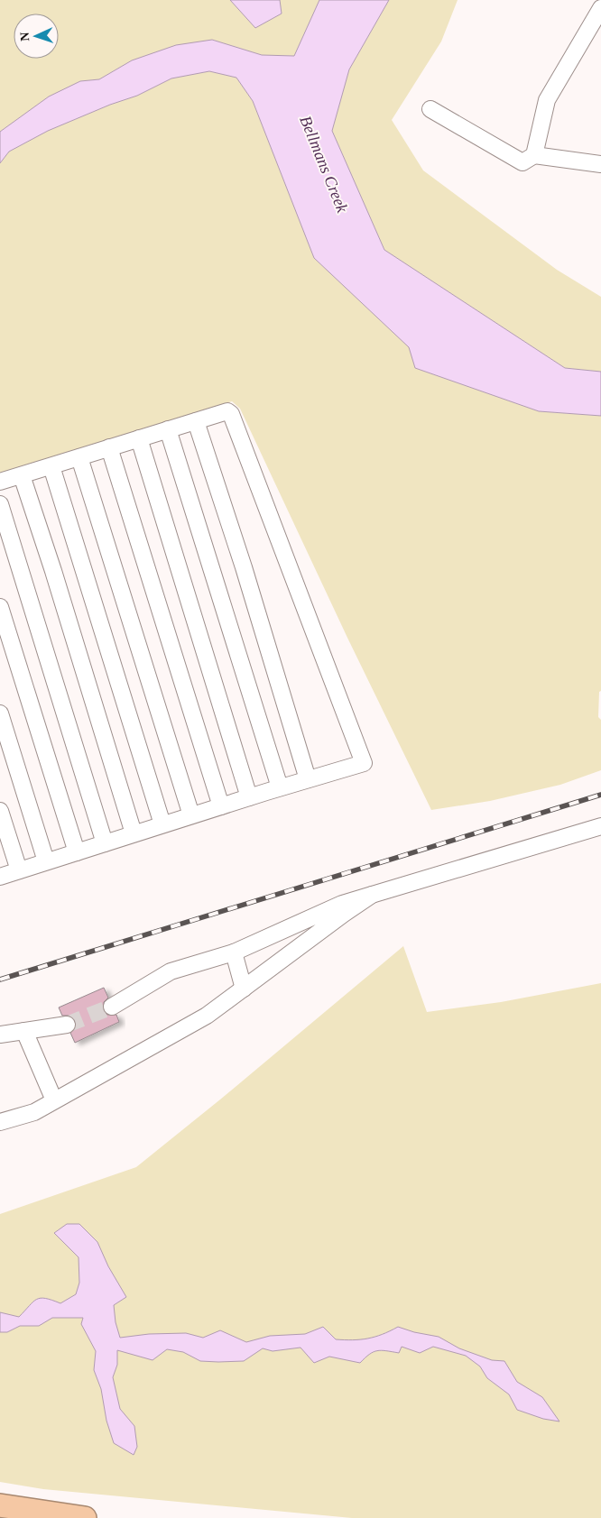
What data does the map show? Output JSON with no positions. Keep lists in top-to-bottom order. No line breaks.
{"water":["Bellmans Creek"],"north":"left"}
